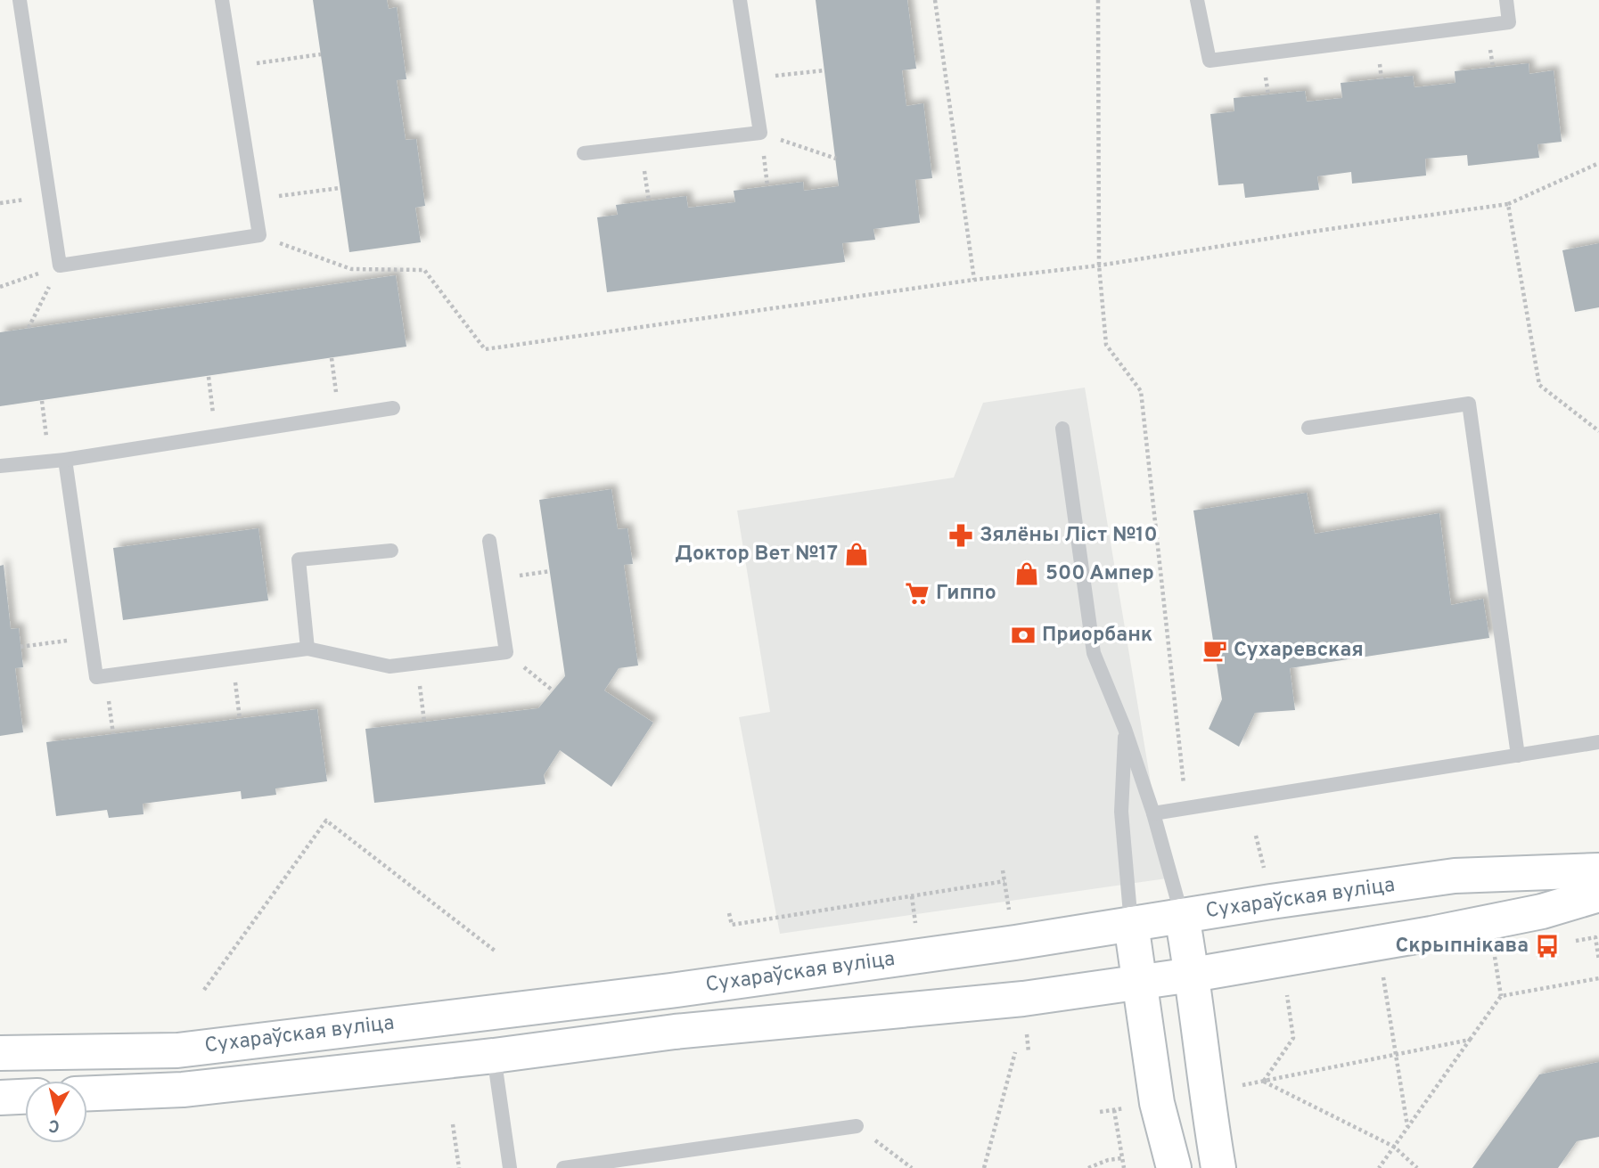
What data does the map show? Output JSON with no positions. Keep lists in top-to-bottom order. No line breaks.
{"streets":{"main road":["Сухараўская вуліца"]},"places":{"pharmacy":["Зялёны Ліст №10"],"shop":["Доктор Вет №17","500 Ампер"],"supermarket":["Гиппо"],"bank":["Приорбанк"],"cafe":["Сухаревская"],"bus stop":["Скрыпнікава"]},"north":"bottom"}
